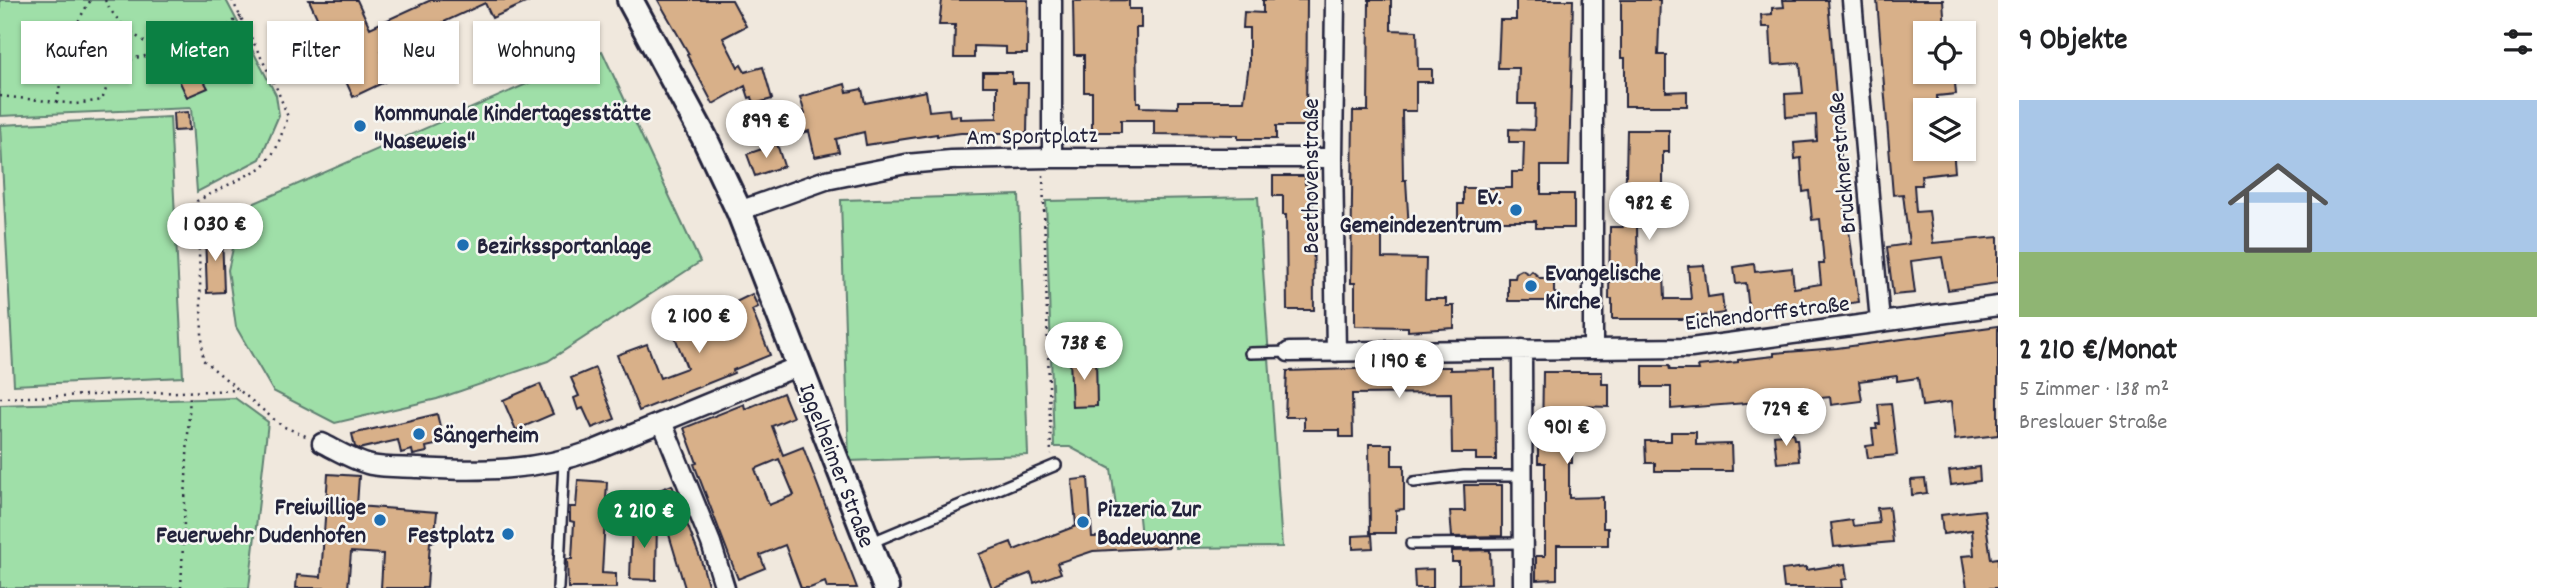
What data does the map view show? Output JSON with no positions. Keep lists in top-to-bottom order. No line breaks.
{"streets":{"street":["Am Sportplatz","Brucknerstraße","Beethovenstraße","Eichendorffstraße","Iggelheimer Straße"]},"crossings":[["Am Sportplatz","Beethovenstraße"],["Am Sportplatz","Iggelheimer Straße"],["Brucknerstraße","Eichendorffstraße"],["Beethovenstraße","Eichendorffstraße"]],"places":["Kommunale Kindertagesstätte \"Naseweis\"","Ev. Gemeindezentrum","Bezirkssportanlage","Evangelische Kirche","Sängerheim","Freiwillige Feuerwehr Dudenhofen","Pizzeria Zur Badewanne","Festplatz"],"page":{"heading":"9 Objekte","chip":["Kaufen","Mieten","Filter","Neu","Wohnung"],"list":[{"name":"2 210 €/Monat","note":"5 Zimmer · 138 m² · Breslauer Straße"}],"price":["899 €","982 €","1 030 €","2 100 €","738 €","1 190 €","729 €","901 €","2 210 €"]}}
